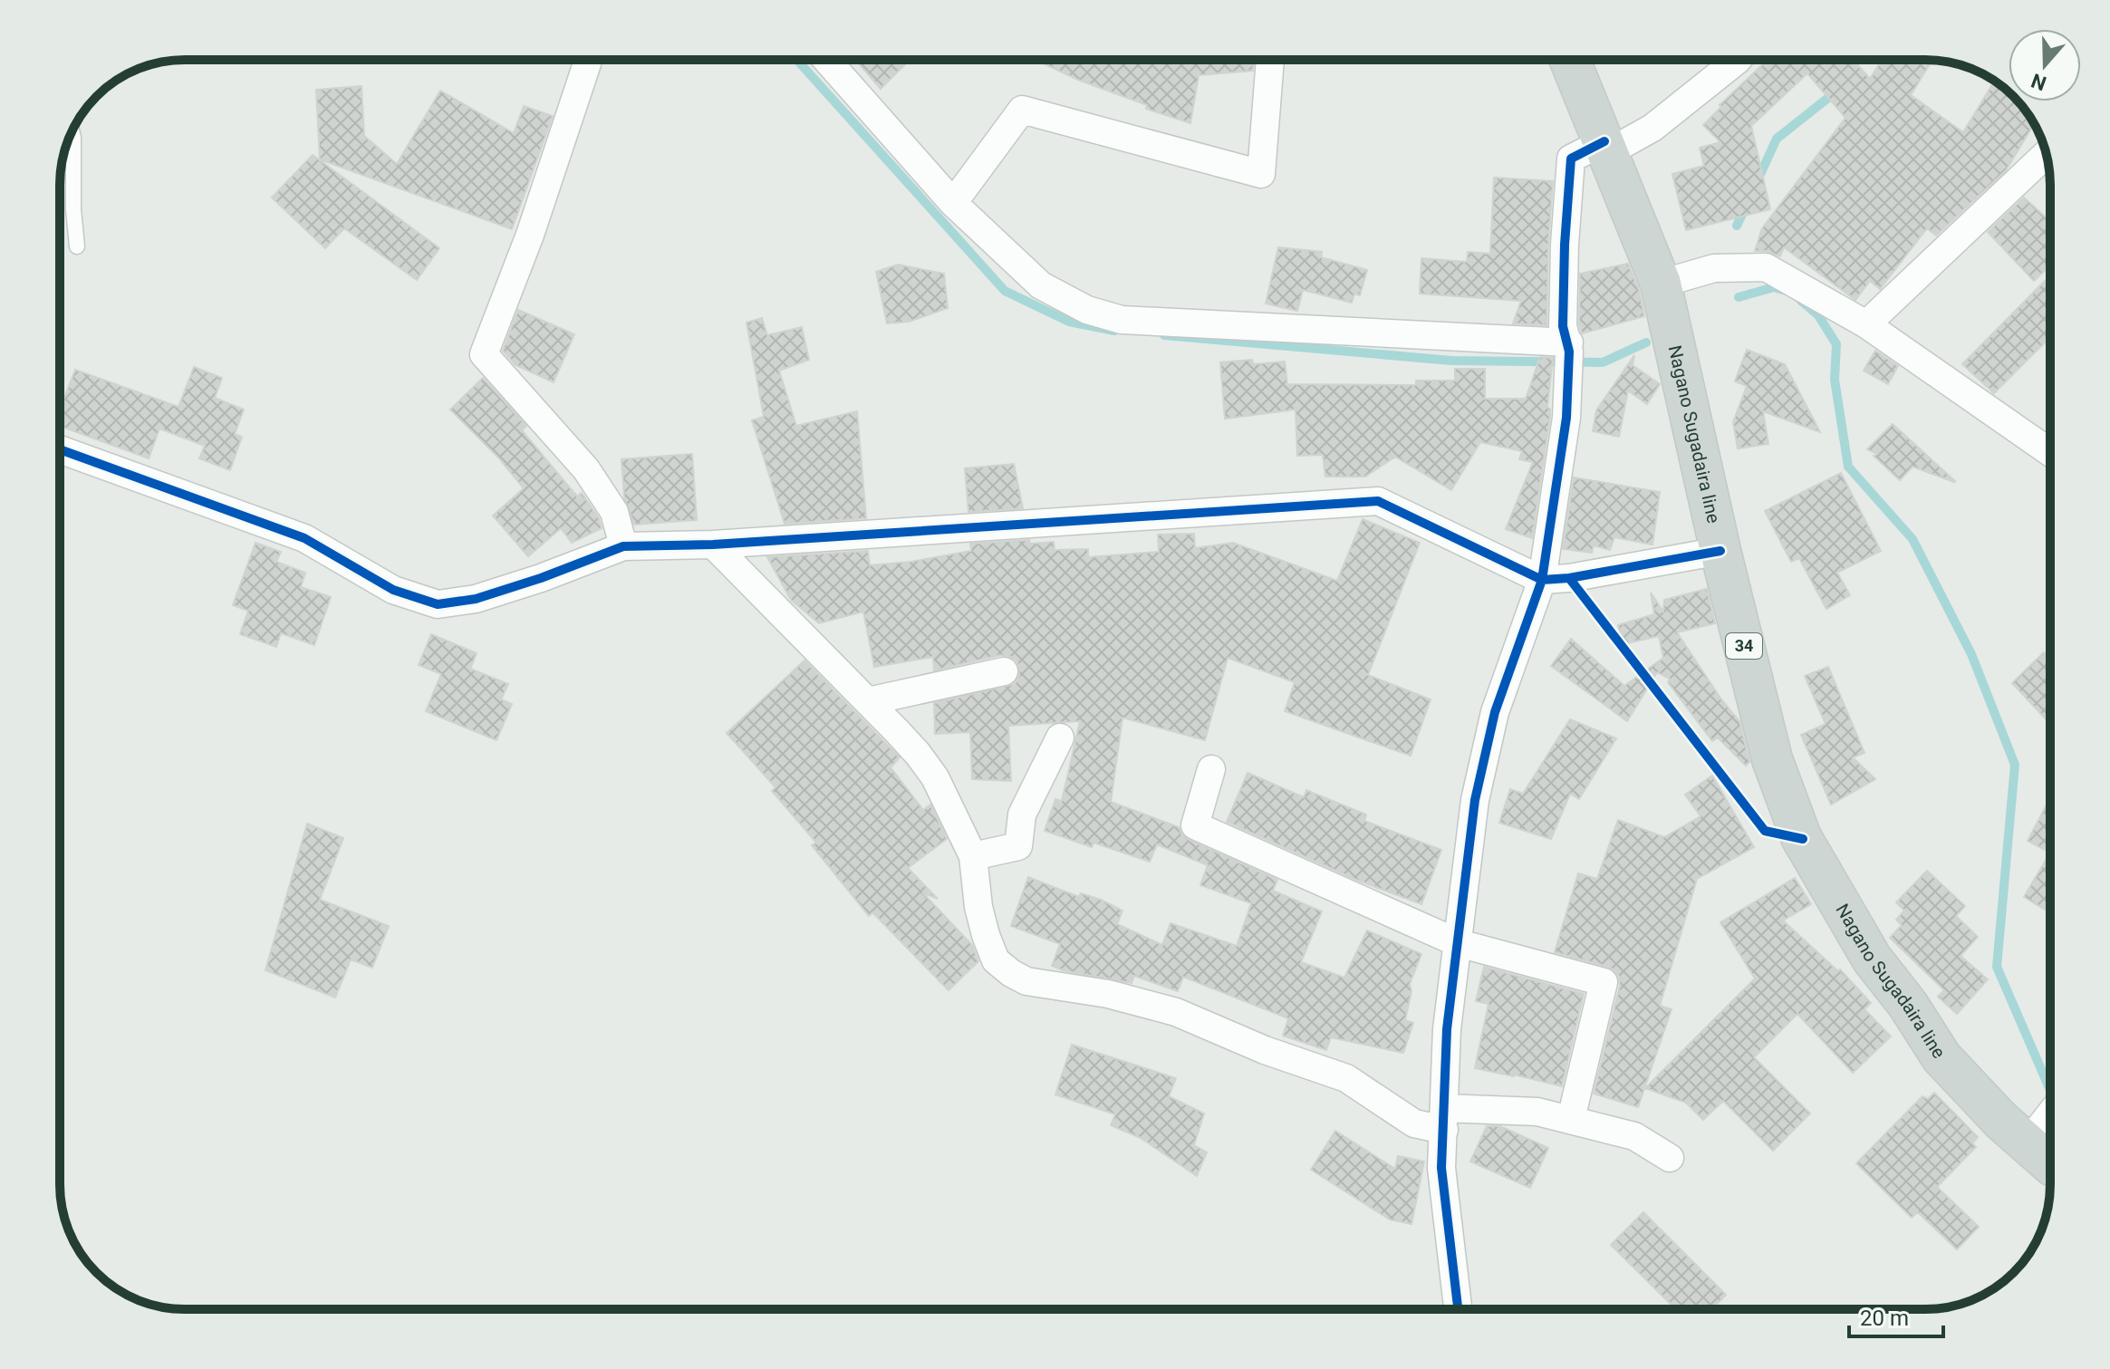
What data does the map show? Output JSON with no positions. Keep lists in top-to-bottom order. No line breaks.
{"streets":{"main road":["Nagano Sugadaira line","34"]},"scale_bar":"20 m","north":"bottom"}
